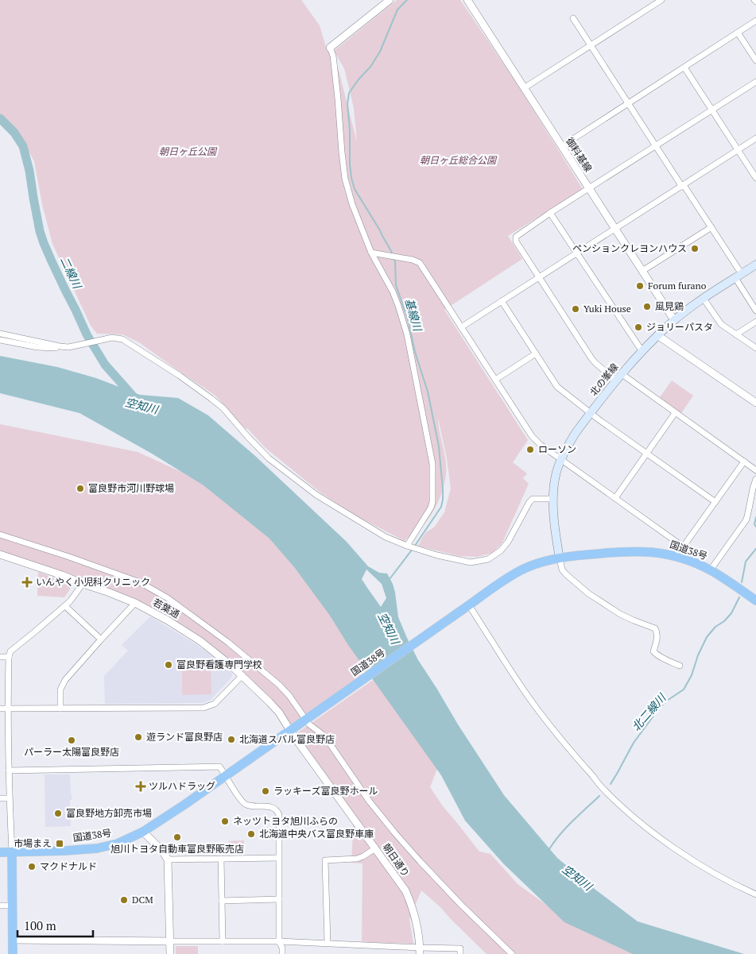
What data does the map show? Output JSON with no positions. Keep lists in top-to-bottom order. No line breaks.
{"streets":{"highway":["国道38号"],"main road":["北の峯線"],"street":["御料基線","若葉通","朝日通り"]},"crossings":[["御料基線","北の峯線"],["北の峯線","国道38号"],["国道38号","若葉通"],["国道38号","朝日通り"],["若葉通","朝日通り"]],"water":["二線川","基線川","空知川","北二線川"],"parks":["朝日ヶ丘公園","朝日ヶ丘総合公園"],"places":{"other":["ペンションクレヨンハウス","Forum furano","風見鶏","Yuki House","ジョリーパスタ","ローソン","富良野市河川野球場","富良野看護専門学校","遊ランド富良野店","北海道スバル富良野店","パーラー太陽富良野店","ラッキーズ富良野ホール","富良野地方卸売市場","ネッツトヨタ旭川ふらの","北海道中央バス富良野車庫","旭川トヨタ自動車富良野販売店","マクドナルド","DCM"],"health":["いんやく小児科クリニック","ツルハドラッグ"],"transit":["市場まえ"]},"scale_bar":"100 m"}
